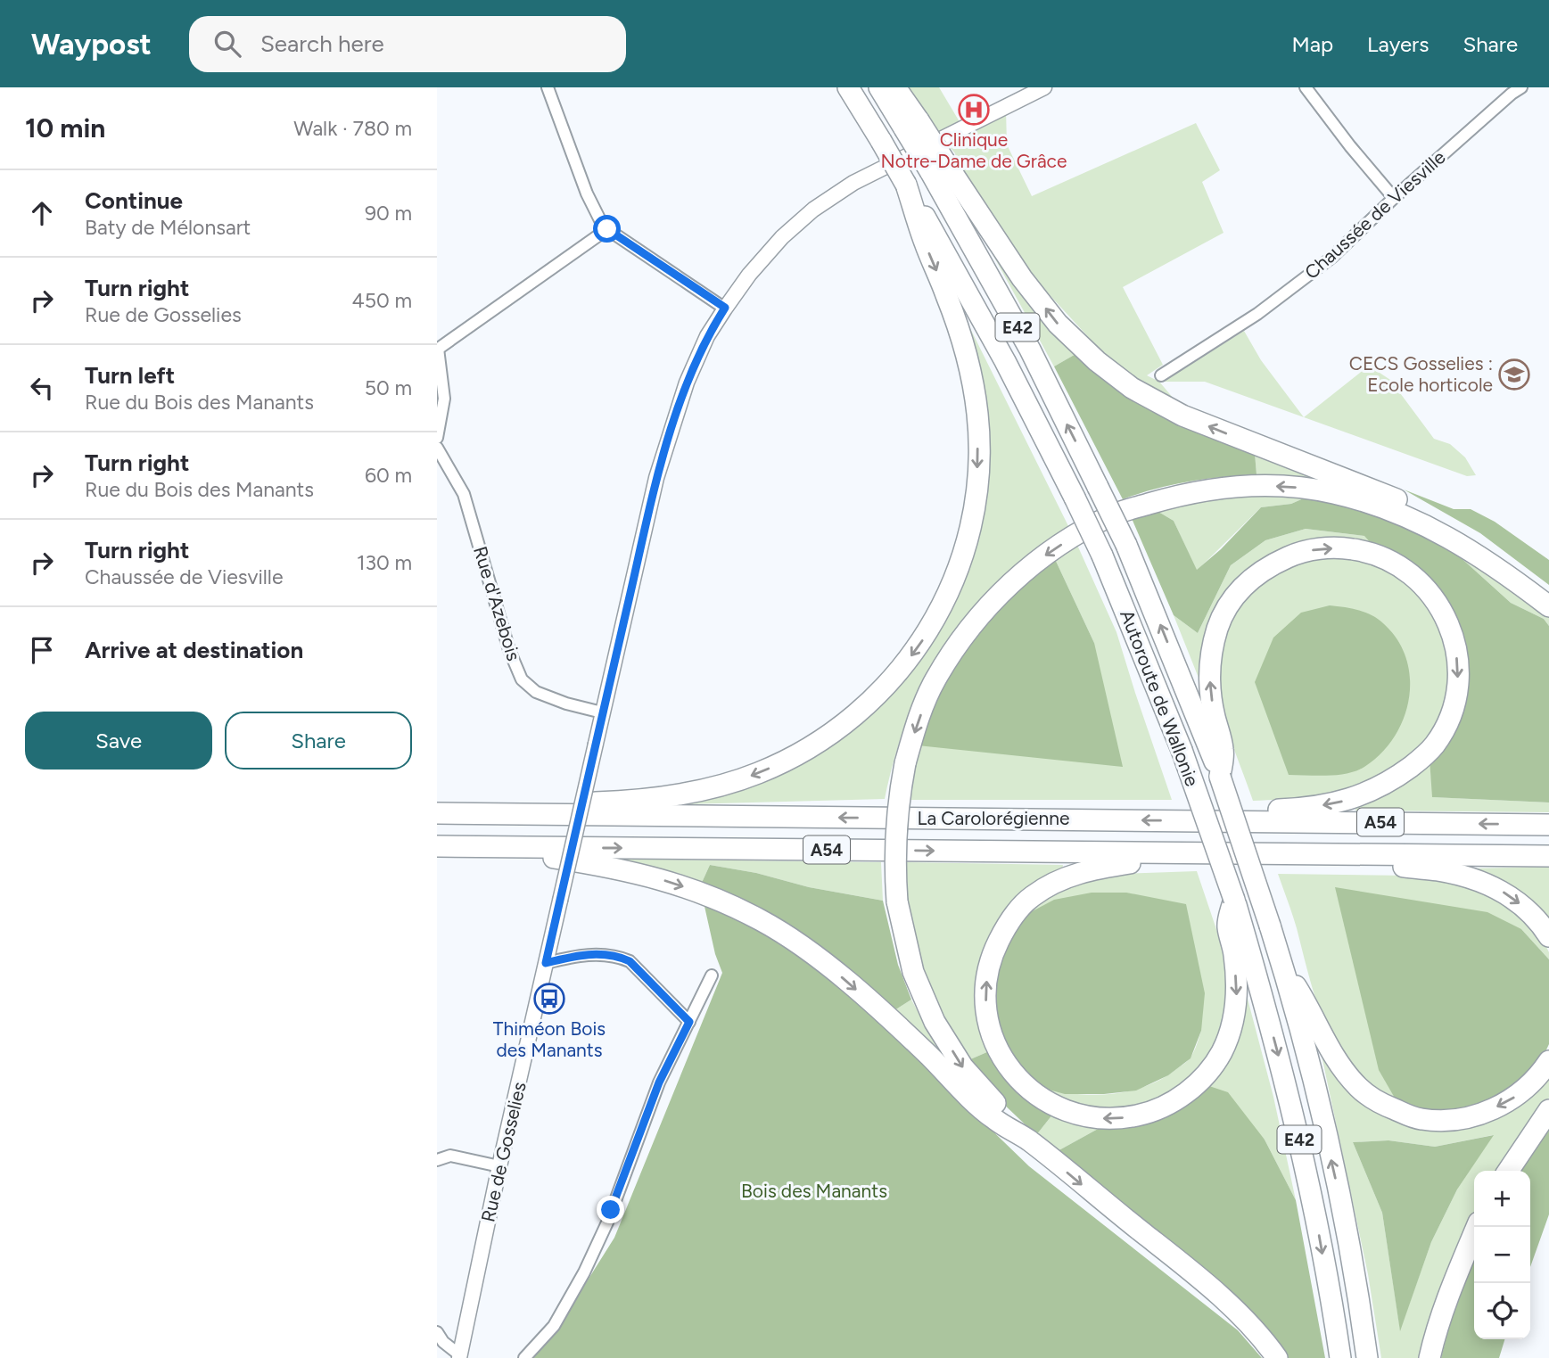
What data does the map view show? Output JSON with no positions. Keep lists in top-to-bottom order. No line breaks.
{"streets":{"highway":["E42","Autoroute de Wallonie","La Carolorégienne","A54"],"street":["Chaussée de Viesville","Rue d'Azebois","Rue de Gosselies"]},"crossings":[["E42","Autoroute de Wallonie"],["Rue d'Azebois","Rue de Gosselies"]],"parks":["Bois des Manants"],"places":{"hospital":["Clinique Notre-Dame de Grâce"],"school or university":["CECS Gosselies : Ecole horticole"],"bus stop":["Thiméon Bois des Manants"]},"page":{"header":"Waypost","search":"Search here","nav":["Map","Layers","Share"],"heading":["10 min","Walk · 780 m"],"list":[["Continue","Baty de Mélonsart","90 m"],["Turn right","Rue de Gosselies","450 m"],["Turn left","Rue du Bois des Manants","50 m"],["Turn right","Rue du Bois des Manants","60 m"],["Turn right","Chaussée de Viesville","130 m"],"Arrive at destination"],"buttons":["Save","Share"],"map_buttons":["+","−"]}}
